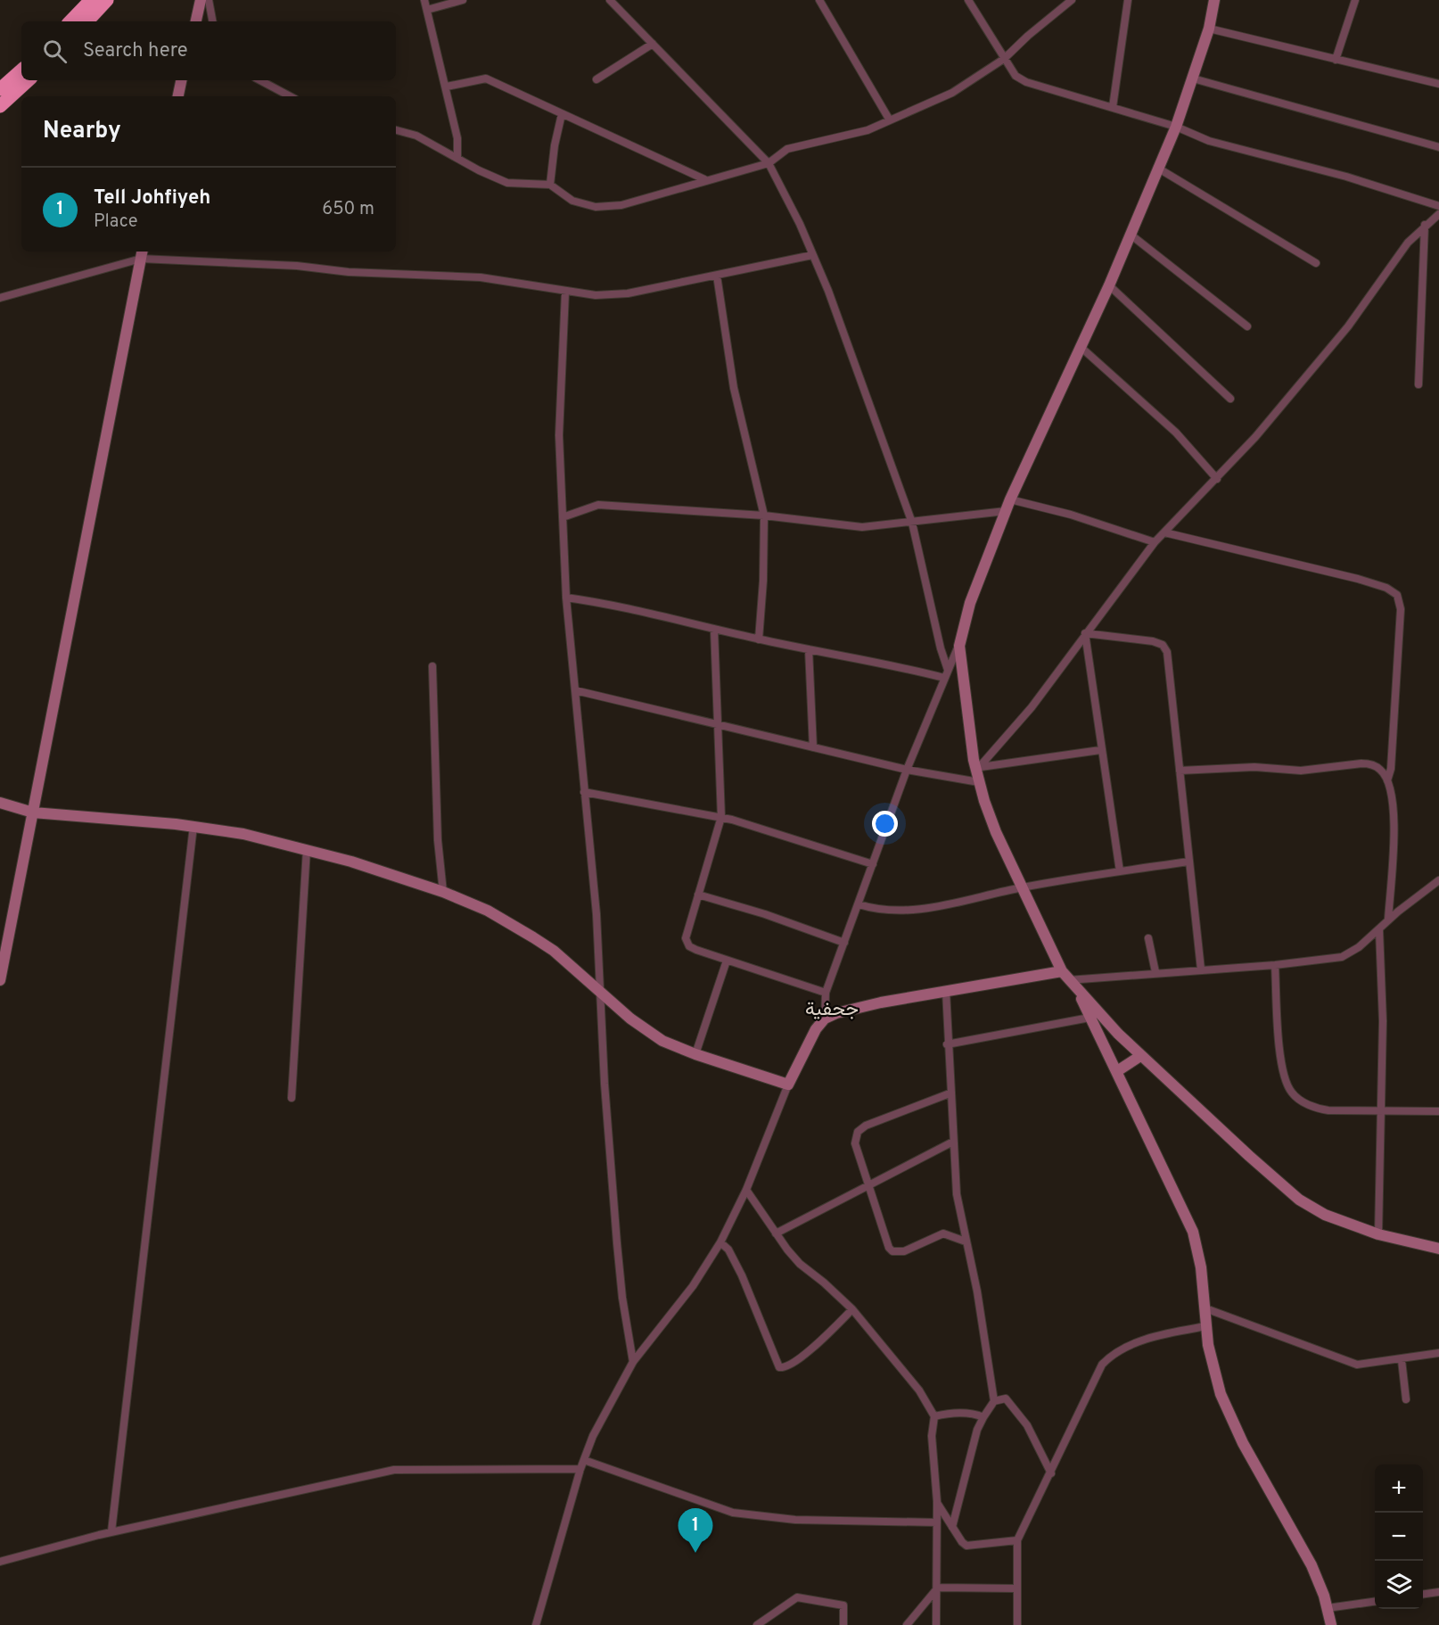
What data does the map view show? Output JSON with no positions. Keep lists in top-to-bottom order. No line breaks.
{"districts":["جحفية"],"page":{"search":"Search here","heading":"Nearby","list":[{"mark":"1","name":"Tell Johfiyeh","note":"Place","value":"650 m"}],"map_buttons":["+","−"],"pins":"1"}}
